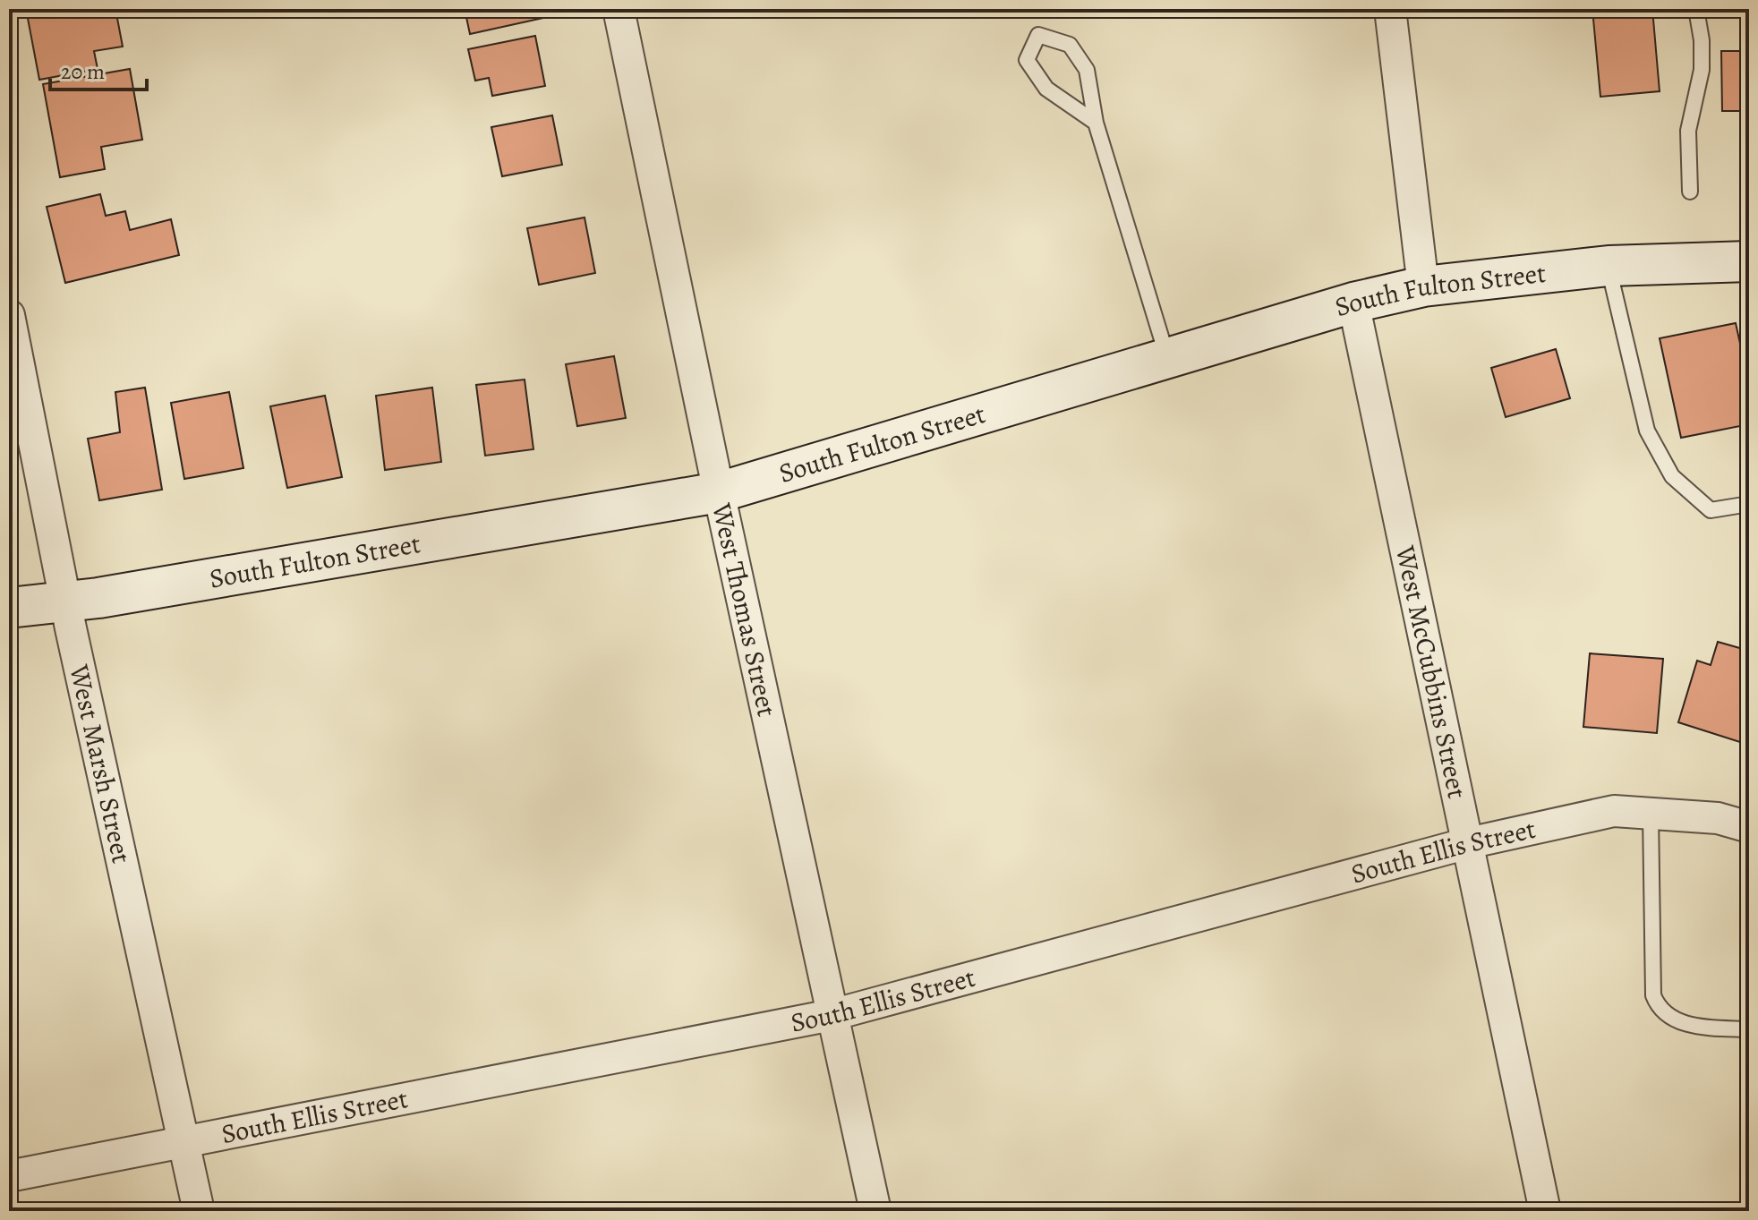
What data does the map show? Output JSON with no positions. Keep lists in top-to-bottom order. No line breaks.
{"streets":{"street":["South Fulton Street","West Thomas Street","West McCubbins Street","West Marsh Street","South Ellis Street"]},"crossings":[["South Fulton Street","West Thomas Street"],["South Fulton Street","West McCubbins Street"],["South Fulton Street","West Marsh Street"],["West Thomas Street","South Ellis Street"],["West McCubbins Street","South Ellis Street"],["West Marsh Street","South Ellis Street"]],"scale_bar":"20 m"}
